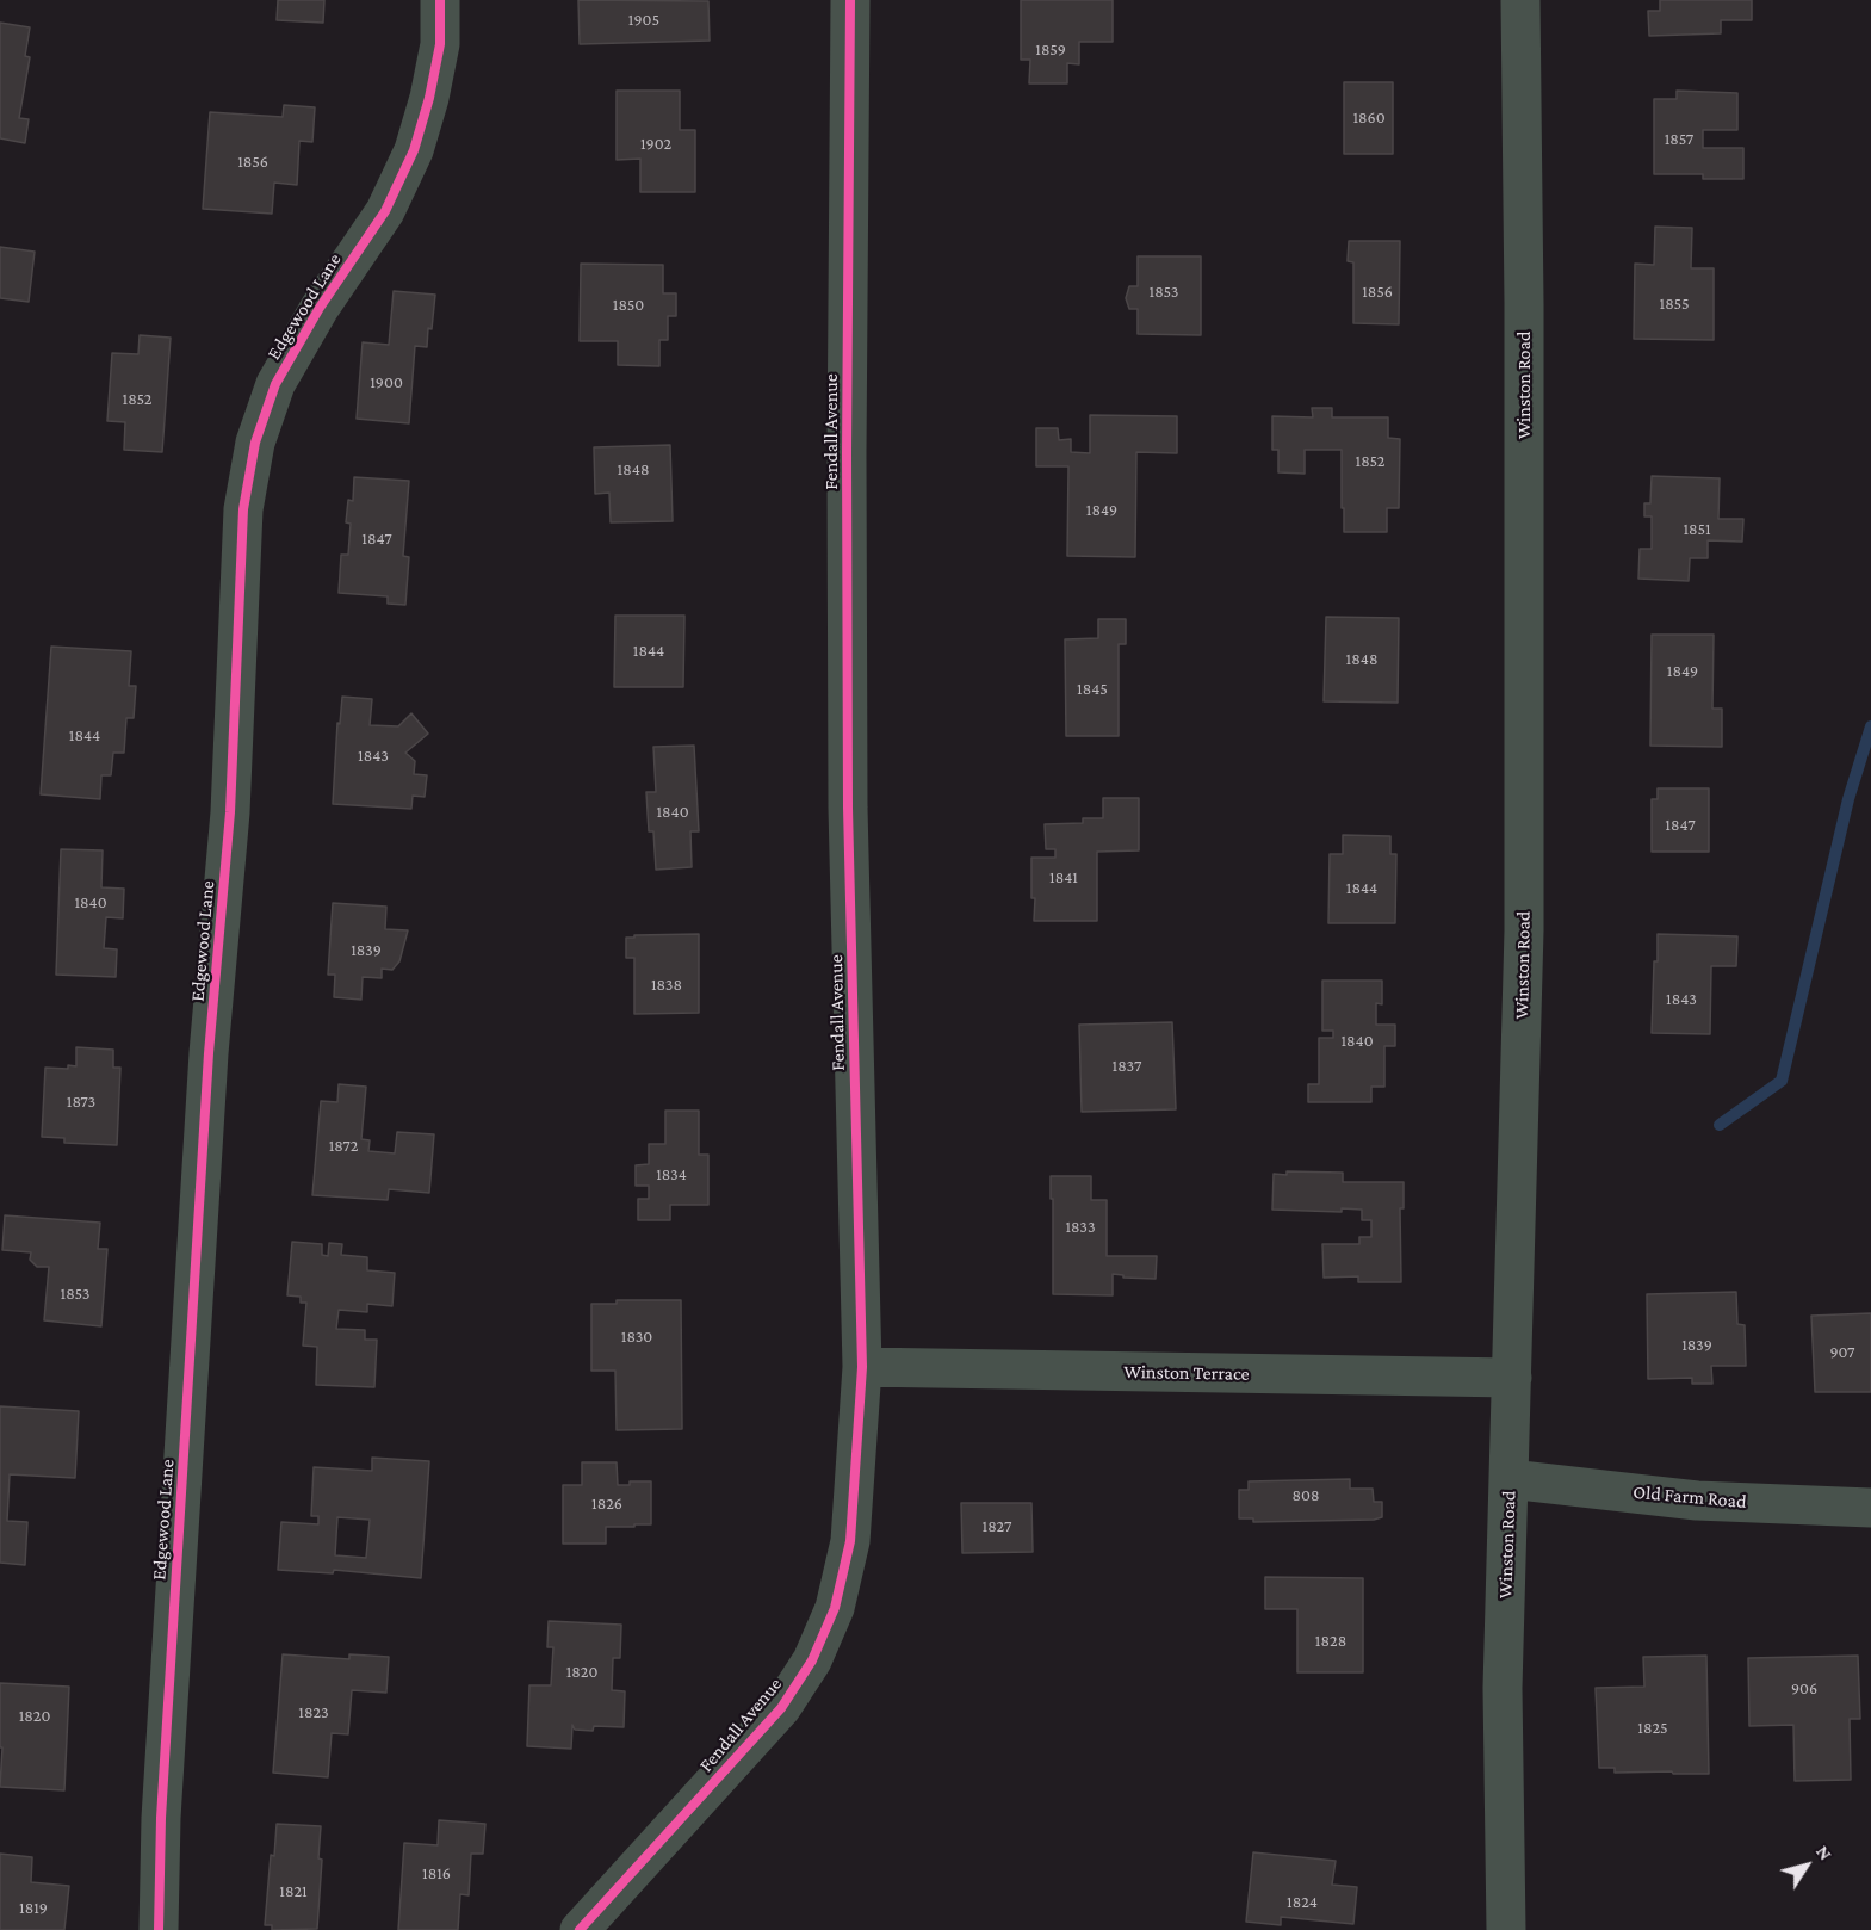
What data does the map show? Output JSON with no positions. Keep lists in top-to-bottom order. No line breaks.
{"streets":{"street":["Edgewood Lane","Winston Road","Fendall Avenue","Winston Terrace","Old Farm Road"]},"crossings":[["Winston Road","Winston Terrace"],["Winston Road","Old Farm Road"],["Fendall Avenue","Winston Terrace"]],"house_numbers":["1905","1859","1860","1857","1902","1856","1853","1856","1855","1850","1900","1852","1852","1848","1849","1851","1847","1844","1848","1849","1845","1844","1843","1840","1847","1841","1844","1840","1839","1838","1843","1840","1837","1873","1872","1834","1833","1853","1830","1839","907","808","1826","1827","1828","1820","906","1823","1820","1825","1816","1821","1824","1819"],"north":"top right"}
